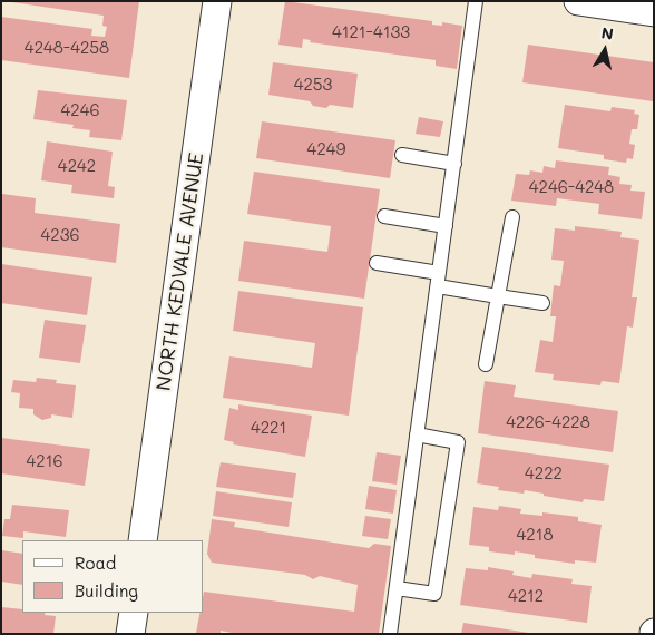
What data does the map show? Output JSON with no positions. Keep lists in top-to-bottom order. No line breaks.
{"streets":{"street":["NORTH KEDVALE AVENUE"]},"house_numbers":["4121-4133","4248-4258","4253","4246","4249","4242","4246-4248","4236","4226-4228","4221","4216","4222","4218","4212"],"legend":["Road","Building"],"north":"top"}
